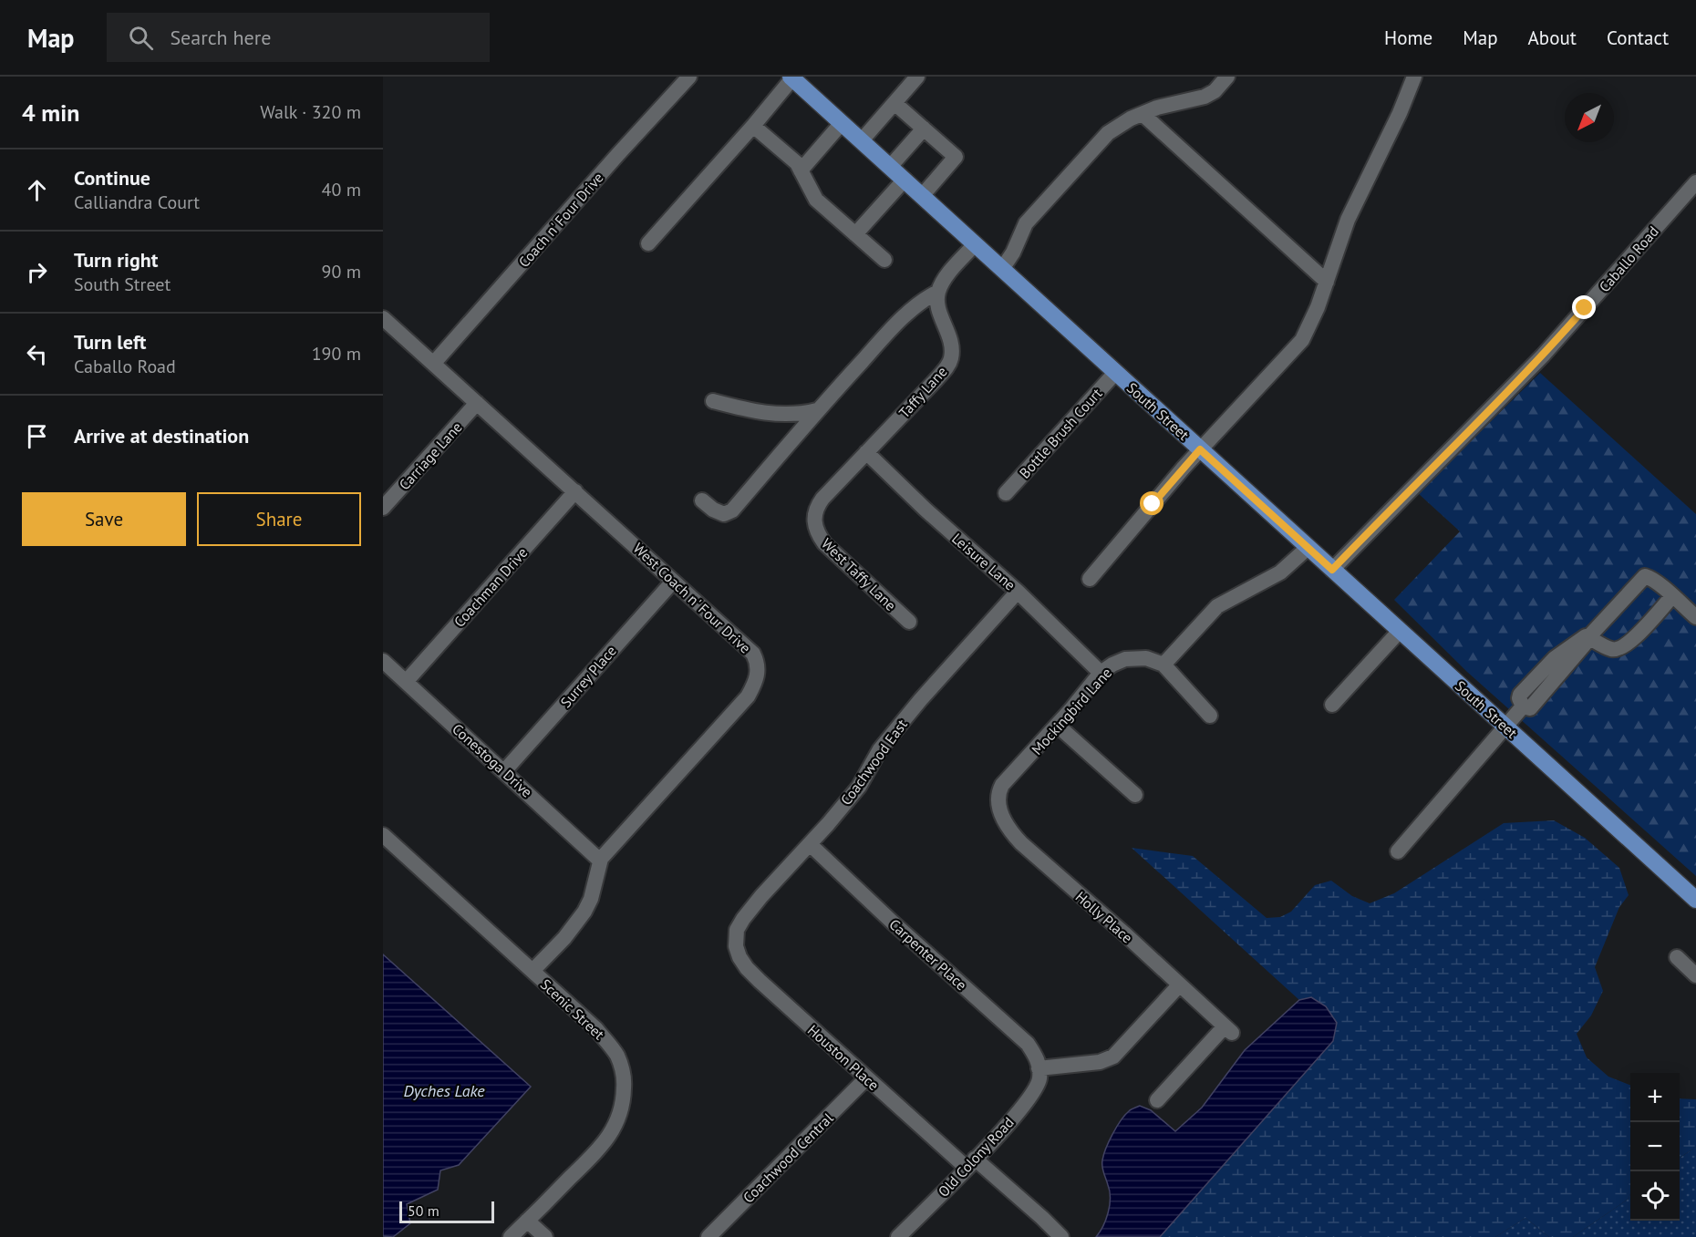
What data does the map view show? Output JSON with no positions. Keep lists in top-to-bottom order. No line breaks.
{"streets":{"main road":["South Street"],"street":["Coach n' Four Drive","Caballo Road","Taffy Lane","Bottle Brush Court","Carriage Lane","Leisure Lane","West Taffy Lane","Coachman Drive","West Coach n' Four Drive","Surrey Place","Mockingbird Lane","Conestoga Drive","Coachwood East","Holly Place","Carpenter Place","Scenic Street","Houston Place","Old Colony Road","Coachwood Central"]},"crossings":[["Coach n' Four Drive","West Coach n' Four Drive"],["Caballo Road","South Street"],["Taffy Lane","Leisure Lane"],["Taffy Lane","West Taffy Lane"],["South Street","Bottle Brush Court"],["Carriage Lane","West Coach n' Four Drive"],["Leisure Lane","Mockingbird Lane"],["Leisure Lane","Coachwood East"],["Coachman Drive","West Coach n' Four Drive"],["Coachman Drive","Conestoga Drive"],["West Coach n' Four Drive","Surrey Place"],["West Coach n' Four Drive","Conestoga Drive"],["West Coach n' Four Drive","Scenic Street"],["Surrey Place","Conestoga Drive"],["Mockingbird Lane","Holly Place"],["Coachwood East","Carpenter Place"],["Coachwood East","Houston Place"],["Carpenter Place","Old Colony Road"],["Houston Place","Old Colony Road"],["Houston Place","Coachwood Central"]],"water":["Dyches Lake"],"scale_bar":"50 m","north":"bottom left","page":{"header":"Map","search":"Search here","nav":["Home","Map","About","Contact"],"heading":["4 min","Walk · 320 m"],"list":[["Continue","Calliandra Court","40 m"],["Turn right","South Street","90 m"],["Turn left","Caballo Road","190 m"],"Arrive at destination"],"buttons":["Save","Share"],"map_buttons":["+","−"],"scale":"50 m"}}
